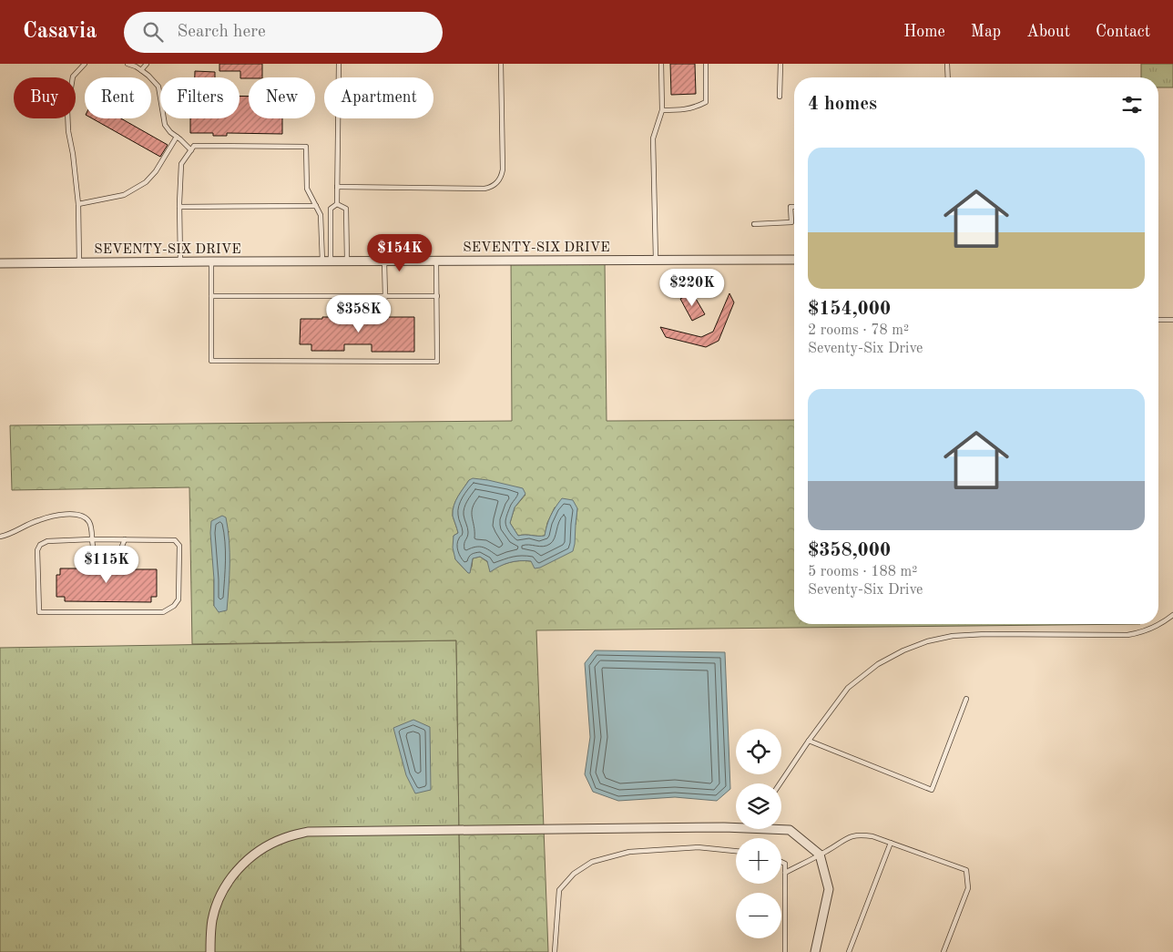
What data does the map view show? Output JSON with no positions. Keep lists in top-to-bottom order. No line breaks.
{"streets":{"street":["SEVENTY-SIX DRIVE"]},"page":{"header":"Casavia","search":"Search here","nav":["Home","Map","About","Contact"],"chip":["Buy","Rent","Filters","New","Apartment"],"heading":"4 homes","list":[{"name":"$154,000","note":"2 rooms · 78 m² · Seventy-Six Drive"},{"name":"$358,000","note":"5 rooms · 188 m² · Seventy-Six Drive"}],"price":["$154K","$220K","$358K","$115K"],"map_buttons":["+","−"]}}
